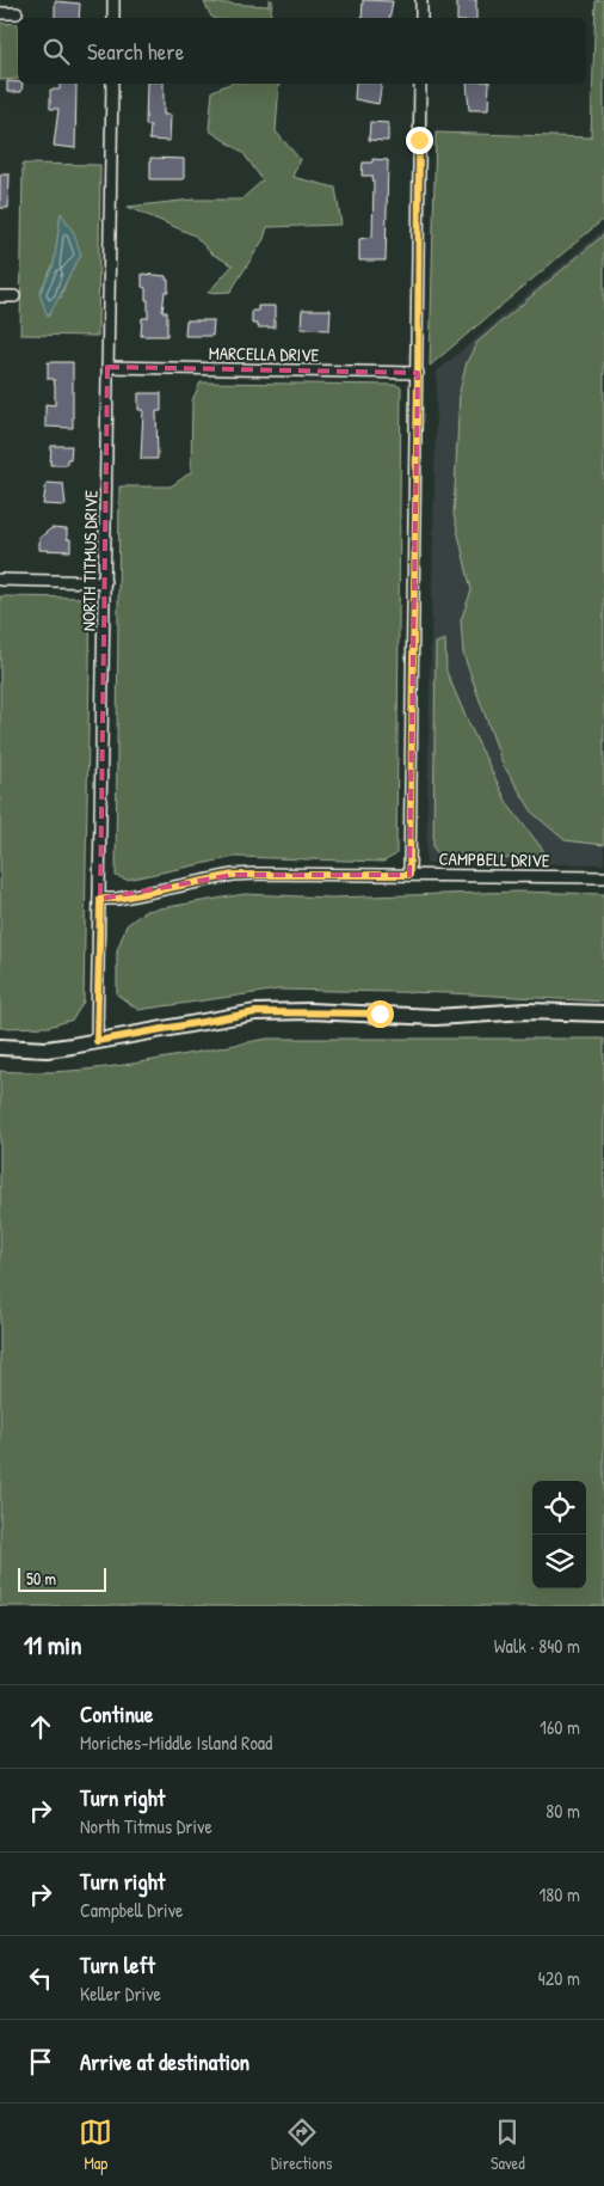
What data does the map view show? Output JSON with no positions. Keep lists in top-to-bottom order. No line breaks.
{"streets":{"street":["MARCELLA DRIVE","NORTH TITMUS DRIVE","CAMPBELL DRIVE"]},"crossings":[["MARCELLA DRIVE","NORTH TITMUS DRIVE"],["NORTH TITMUS DRIVE","CAMPBELL DRIVE"]],"scale_bar":"50 m","page":{"search":"Search here","scale":"50 m","heading":["11 min","Walk · 840 m"],"list":[["Continue","Moriches-Middle Island Road","160 m"],["Turn right","North Titmus Drive","80 m"],["Turn right","Campbell Drive","180 m"],["Turn left","Keller Drive","420 m"],"Arrive at destination"],"nav":["Map","Directions","Saved"]}}
